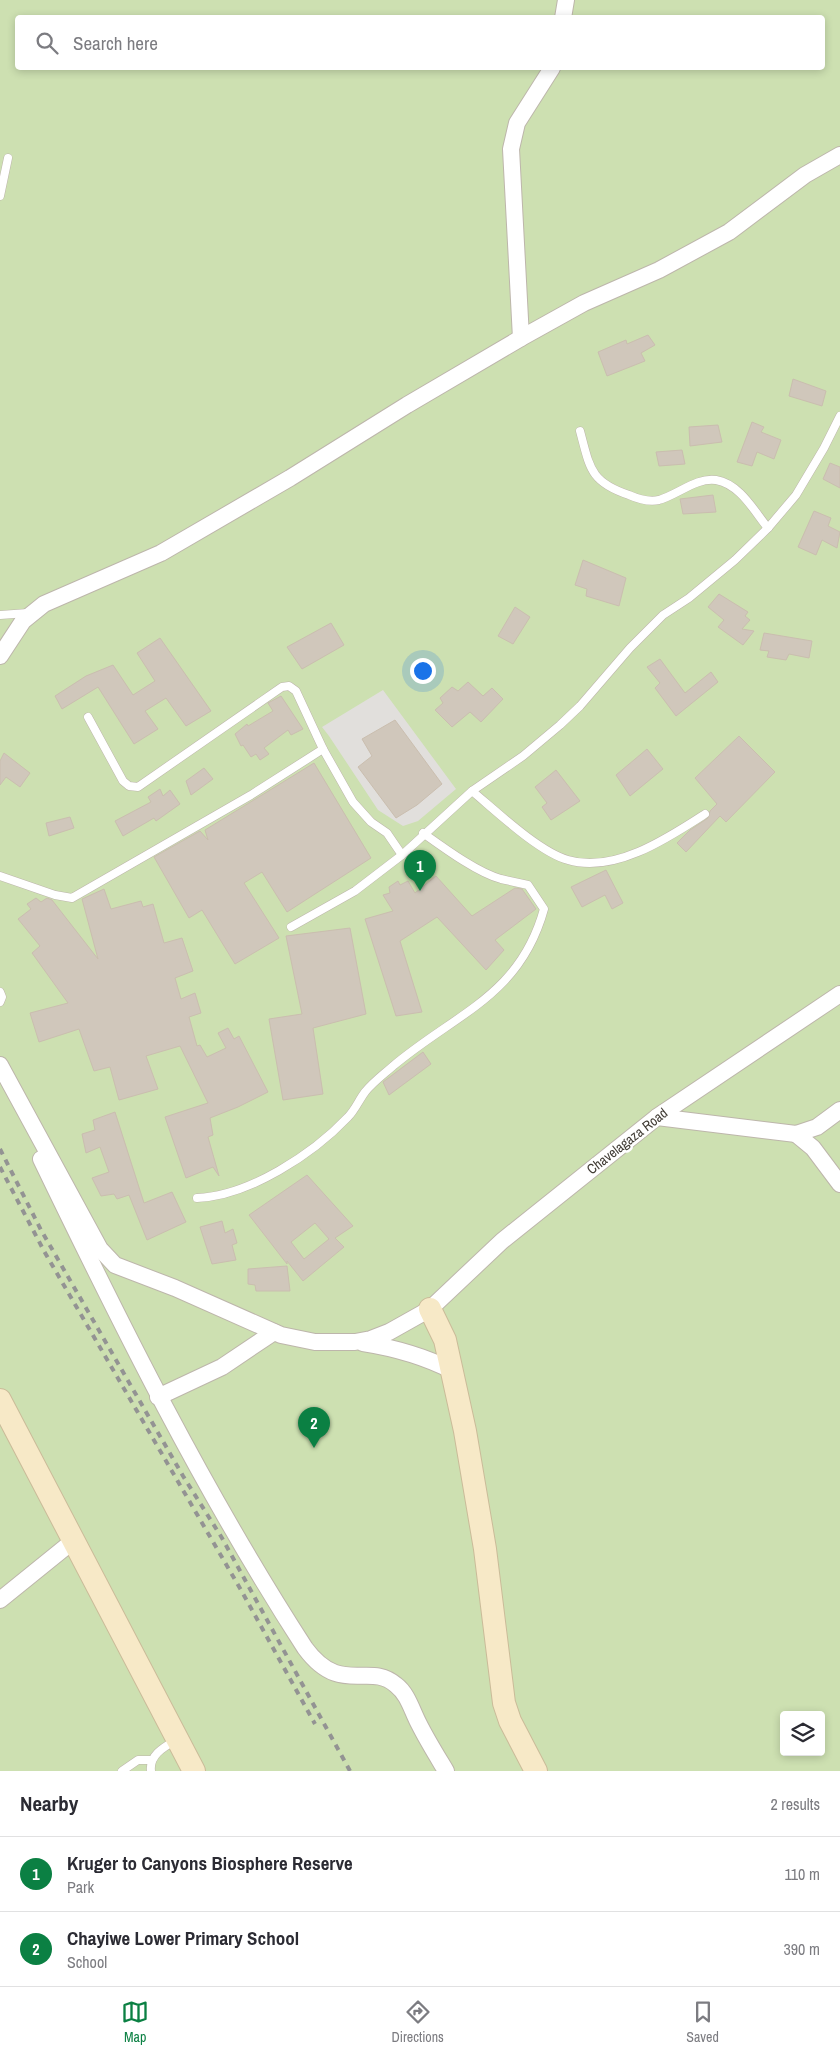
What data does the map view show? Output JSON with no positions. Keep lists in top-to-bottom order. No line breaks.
{"streets":{"street":["Chavelagaza Road"]},"page":{"search":"Search here","pins":["1","2"],"heading":["Nearby","2 results"],"list":[{"mark":"1","name":"Kruger to Canyons Biosphere Reserve","note":"Park","value":"110 m"},{"mark":"2","name":"Chayiwe Lower Primary School","note":"School","value":"390 m"}],"nav":["Map","Directions","Saved"]}}
